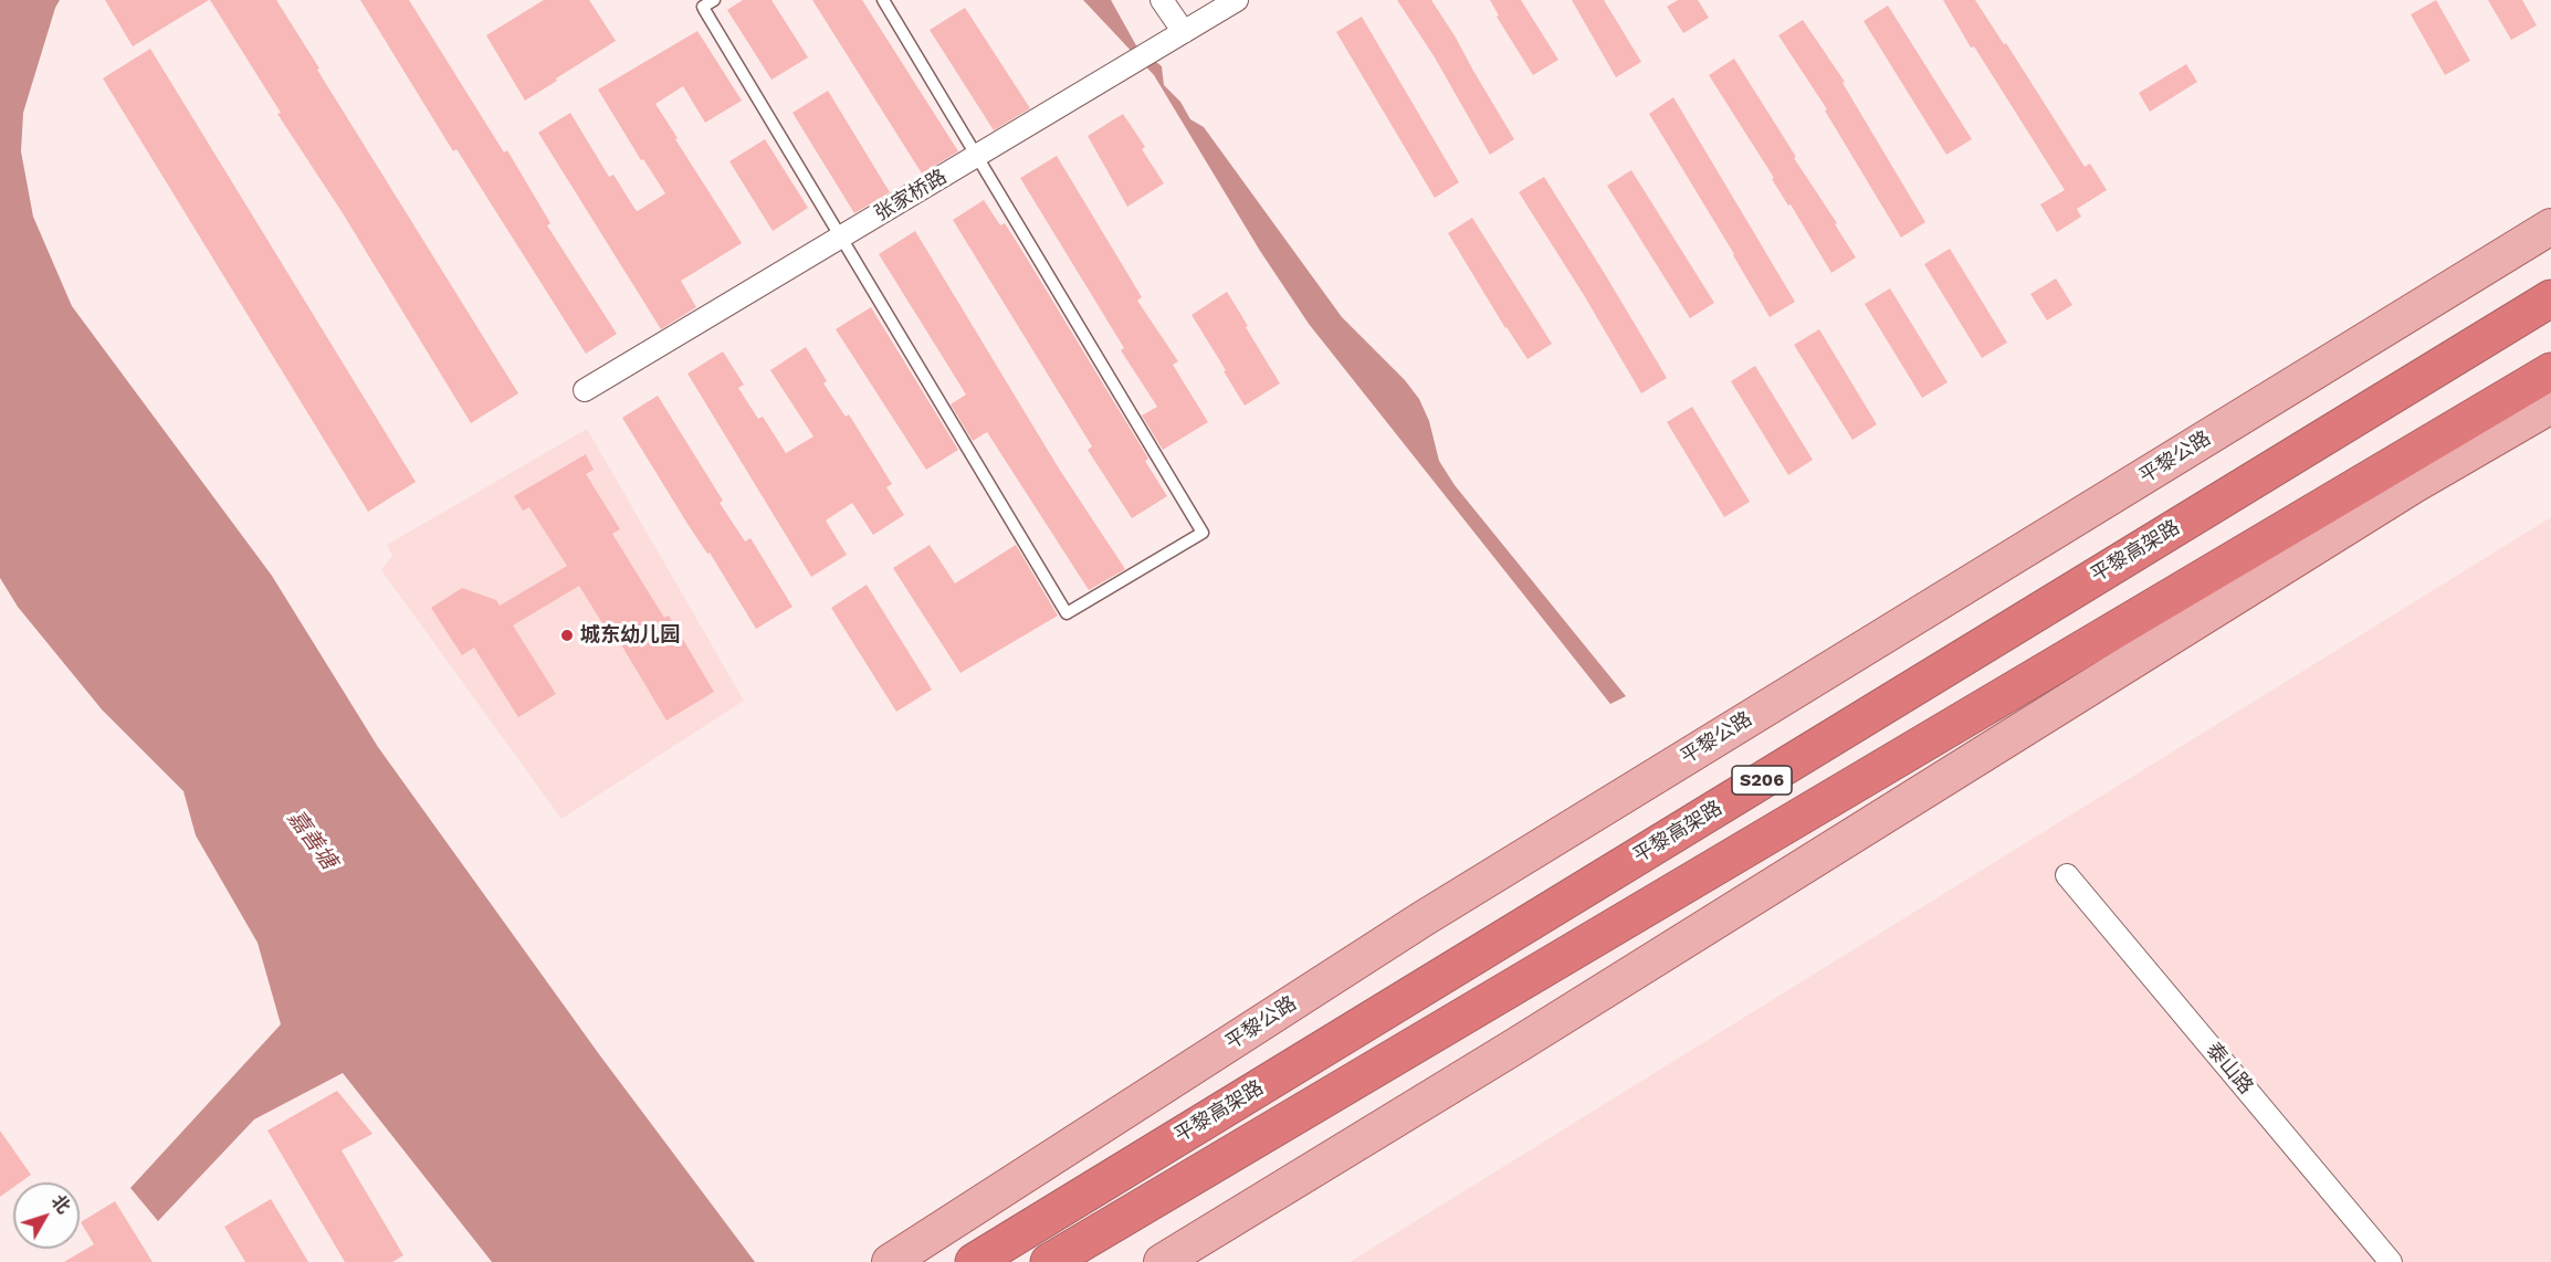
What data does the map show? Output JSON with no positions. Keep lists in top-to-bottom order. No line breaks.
{"streets":{"highway":["平黎高架路","S206"],"main road":["平黎公路"],"street":["张家桥路","泰山路"]},"water":["嘉善塘"],"places":["城东幼儿园"],"north":"top right"}
